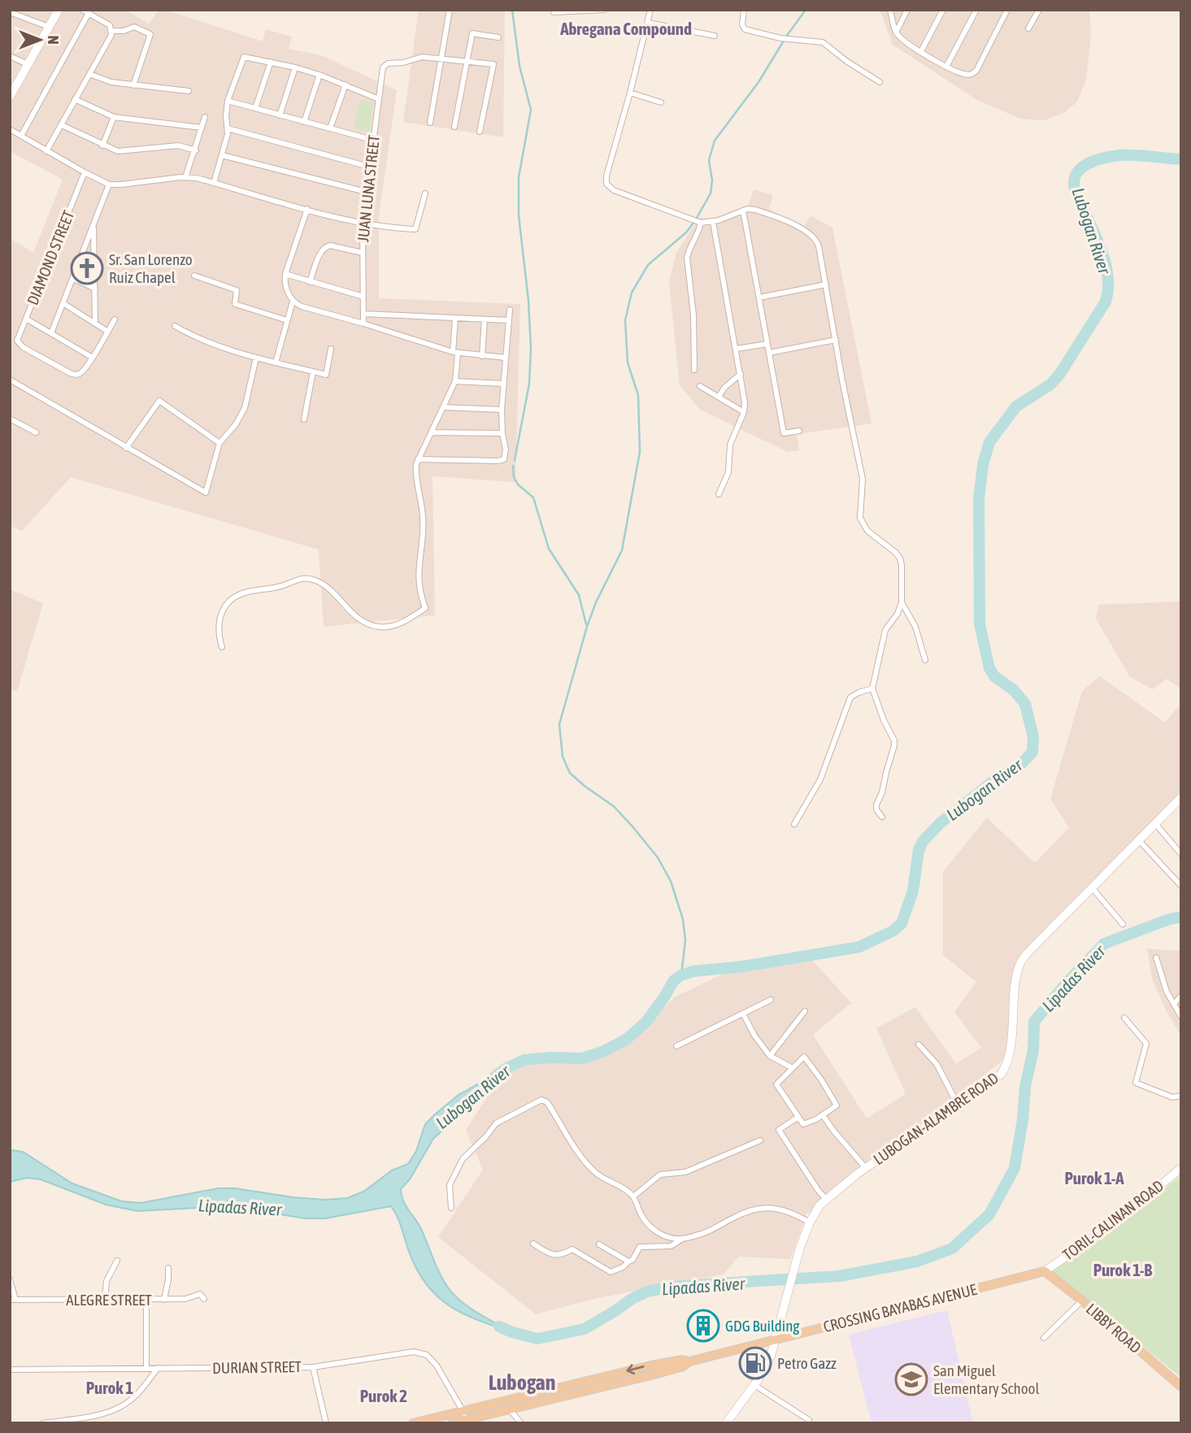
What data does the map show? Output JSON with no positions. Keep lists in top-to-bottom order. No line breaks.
{"streets":{"main road":["CROSSING BAYABAS AVENUE","LIBBY ROAD"],"street":["JUAN LUNA STREET","DIAMOND STREET","LUBOGAN-ALAMBRE ROAD","TORIL-CALINAN ROAD","ALEGRE STREET","DURIAN STREET"]},"crossings":[["LUBOGAN-ALAMBRE ROAD","CROSSING BAYABAS AVENUE"],["TORIL-CALINAN ROAD","CROSSING BAYABAS AVENUE"],["TORIL-CALINAN ROAD","LIBBY ROAD"],["CROSSING BAYABAS AVENUE","LIBBY ROAD"],["CROSSING BAYABAS AVENUE","DURIAN STREET"]],"districts":["Abregana Compound","Purok 1-A","Purok 1-B","Lubogan","Purok 1","Purok 2"],"water":["Lubogan River","Lipadas River"],"places":{"church":["Sr. San Lorenzo Ruiz Chapel"],"building":["GDG Building"],"fuel station":["Petro Gazz"],"school or university":["San Miguel Elementary School"]},"north":"right"}
